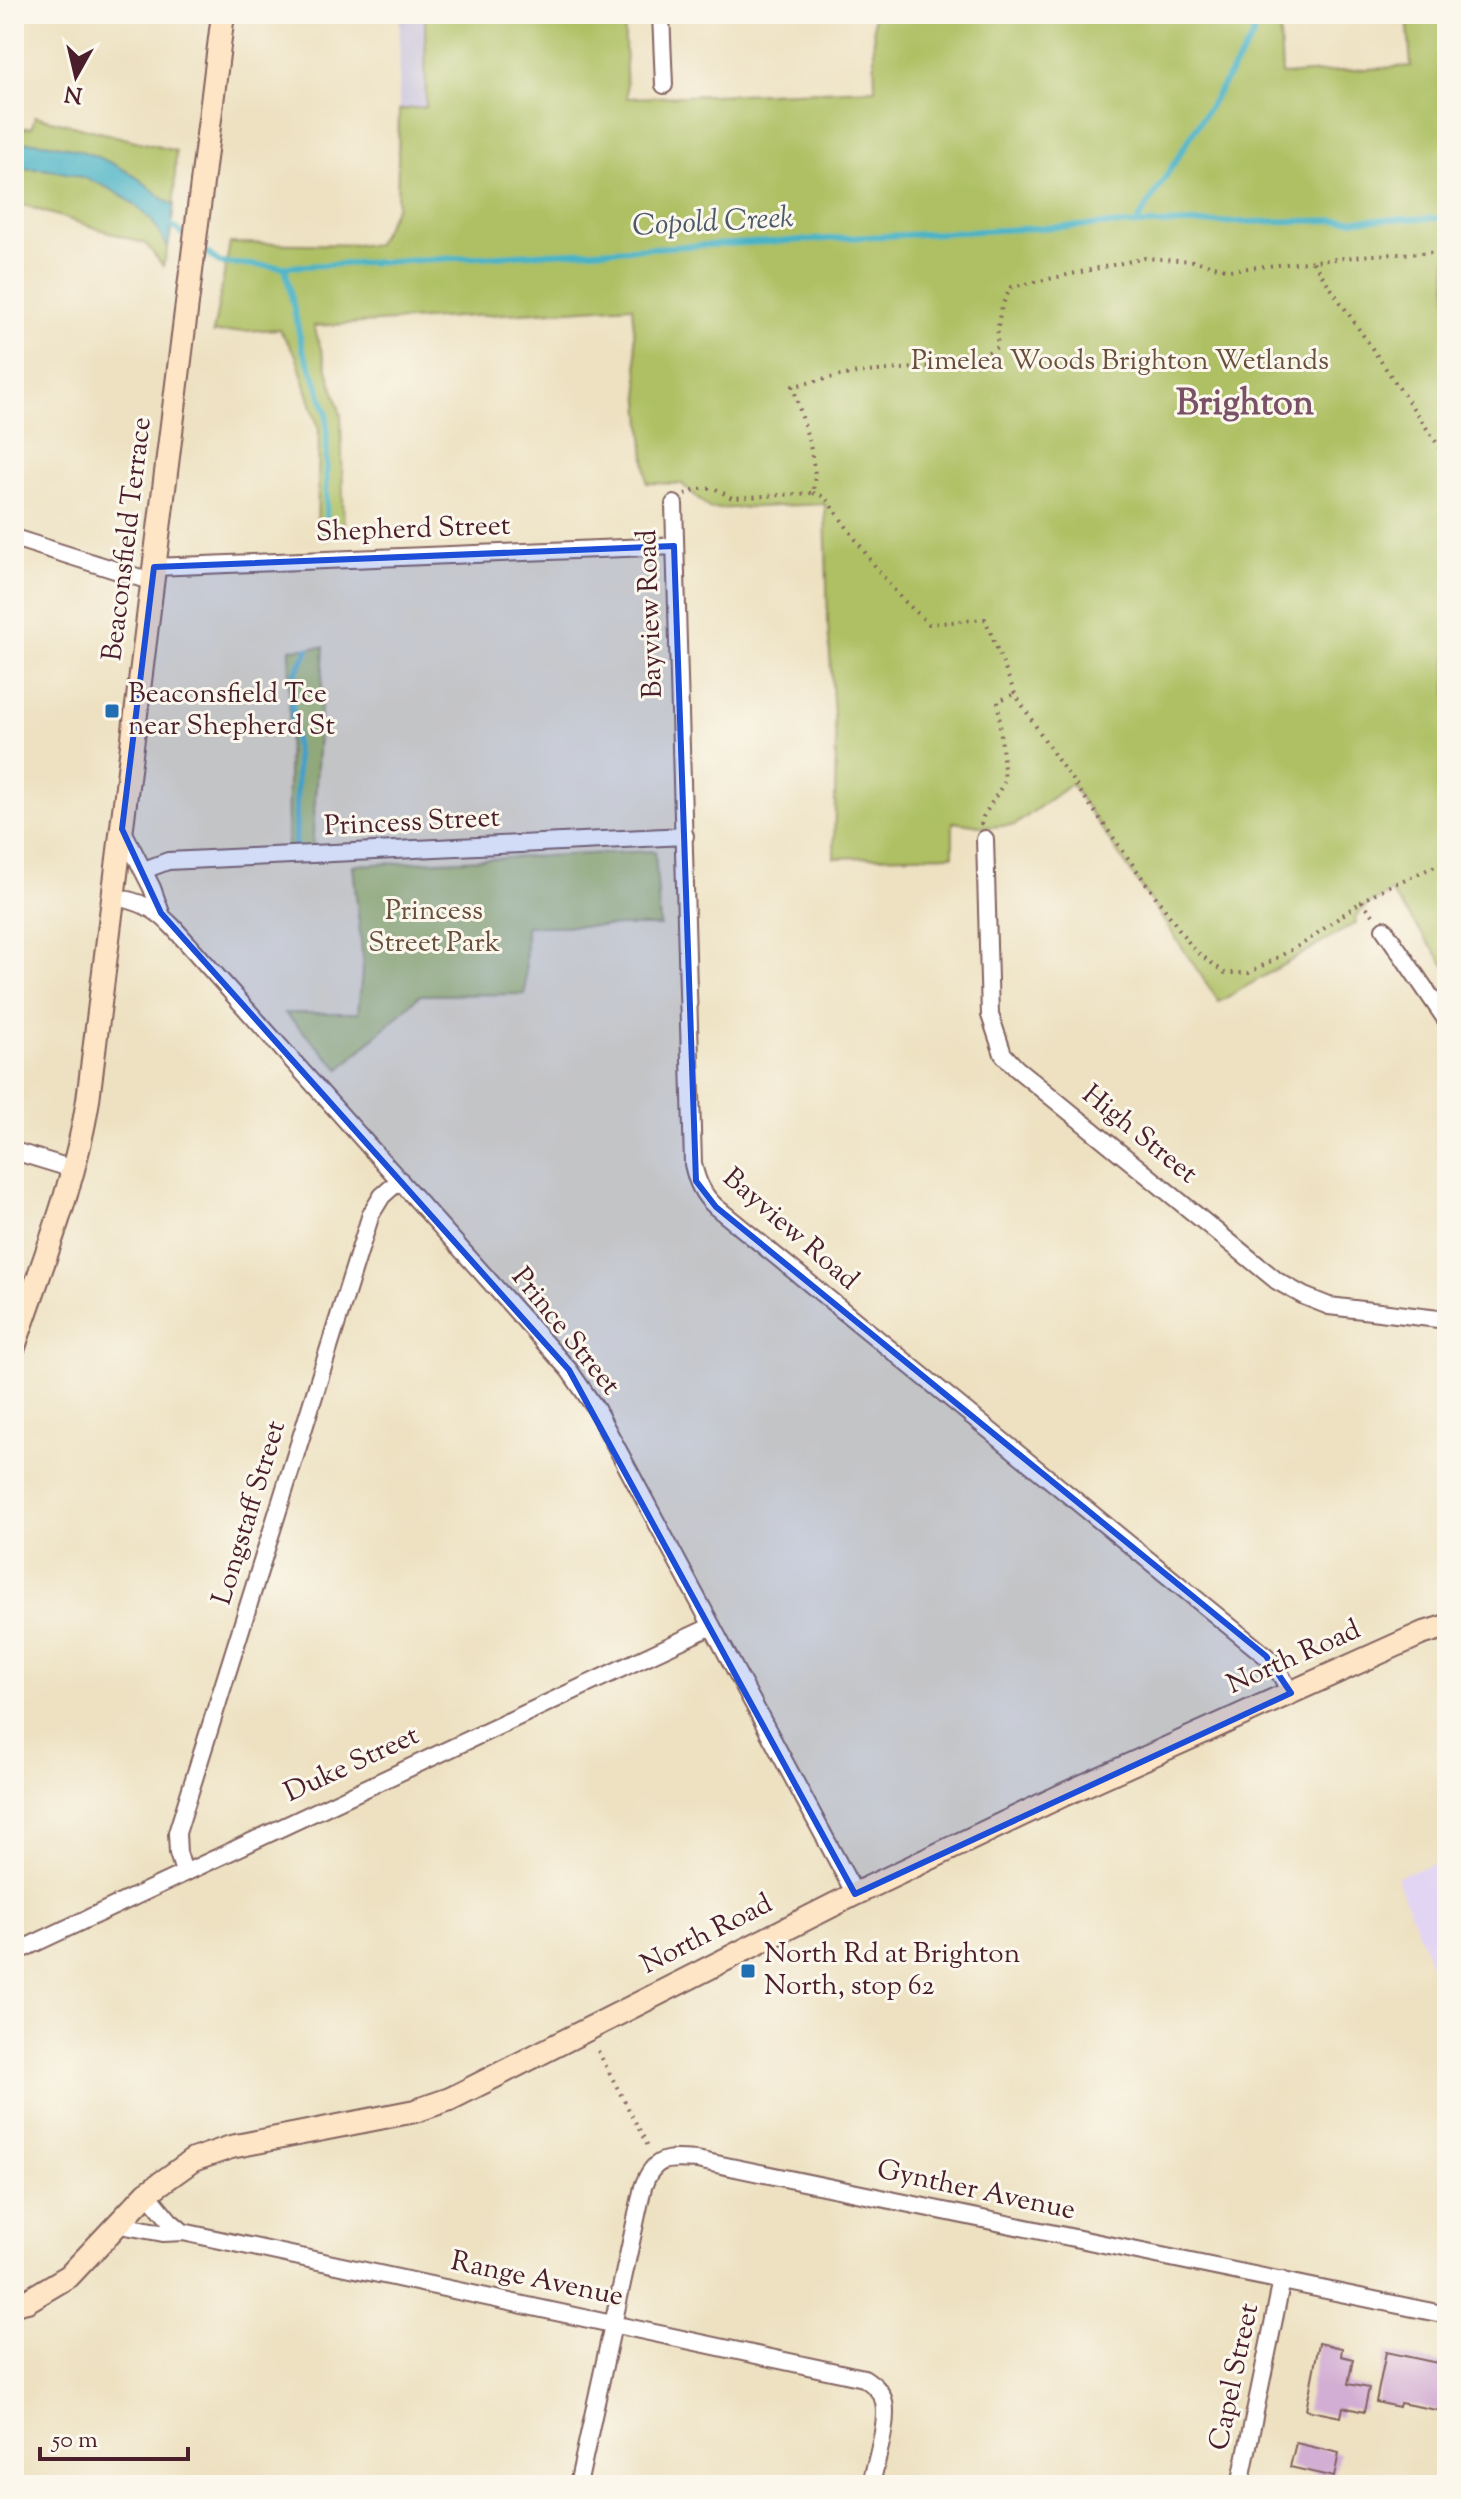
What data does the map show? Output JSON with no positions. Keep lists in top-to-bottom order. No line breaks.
{"streets":{"street":["Shepherd Street","Beaconsfield Terrace","Bayview Road","Princess Street","High Street","Prince Street","Longstaff Street","North Road","Duke Street","Gynther Avenue","Range Avenue","Capel Street"]},"crossings":[["Shepherd Street","Beaconsfield Terrace"],["Shepherd Street","Bayview Road"],["Beaconsfield Terrace","Prince Street"],["Bayview Road","Princess Street"],["Bayview Road","North Road"],["Princess Street","Prince Street"],["Prince Street","Longstaff Street"],["Prince Street","North Road"],["Prince Street","Duke Street"],["Longstaff Street","Duke Street"],["North Road","Range Avenue"],["Gynther Avenue","Capel Street"]],"districts":["Brighton"],"water":["Copold Creek"],"parks":["Pimelea Woods Brighton Wetlands","Princess Street Park"],"places":{"transit":["Beaconsfield Tce near Shepherd St","North Rd at Brighton North, stop 62"]},"scale_bar":"50 m","north":"bottom"}
